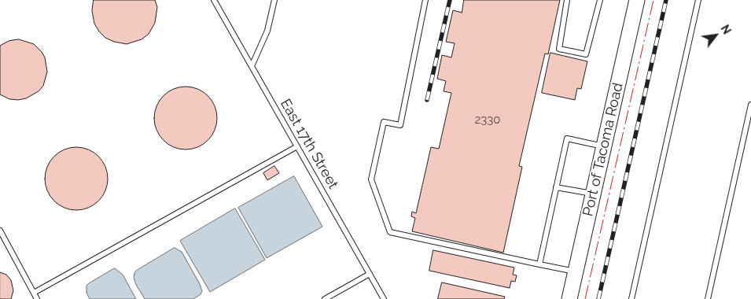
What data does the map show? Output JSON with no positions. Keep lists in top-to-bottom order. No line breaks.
{"streets":{"main road":["Port of Tacoma Road"],"lane":["East 17th Street"]},"house_numbers":["2330"],"north":"top right"}
